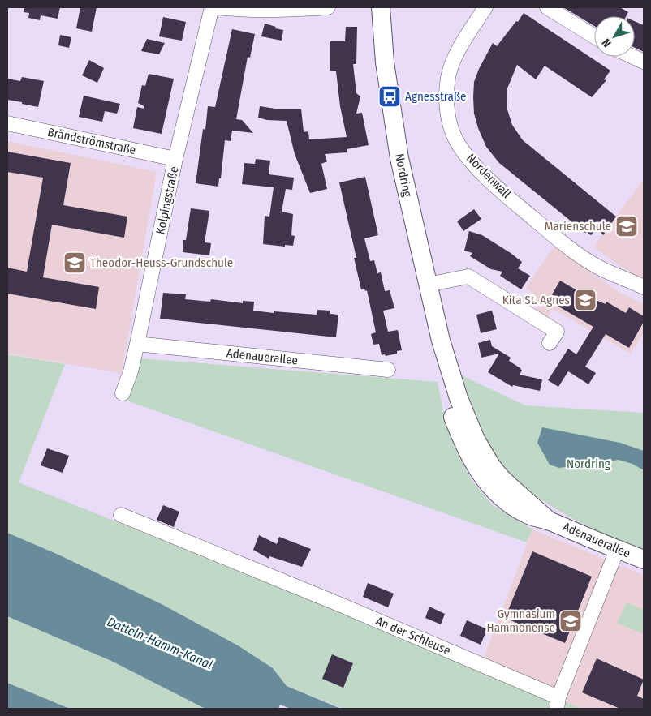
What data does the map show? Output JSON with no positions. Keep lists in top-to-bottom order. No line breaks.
{"streets":{"main road":["Nordring","Adenauerallee"],"street":["Brändströmstraße","Nordenwall","Kolpingstraße","An der Schleuse"]},"crossings":[["Brändströmstraße","Kolpingstraße"],["Nordring","Adenauerallee"],["Kolpingstraße","Adenauerallee"],["Adenauerallee","An der Schleuse"]],"water":["Datteln-Hamm-Kanal"],"parks":["Nordring"],"places":{"bus stop":["Agnesstraße"],"school or university":["Marienschule","Theodor-Heuss-Grundschule","Kita St. Agnes","Gymnasium Hammonense"]},"north":"bottom left"}
